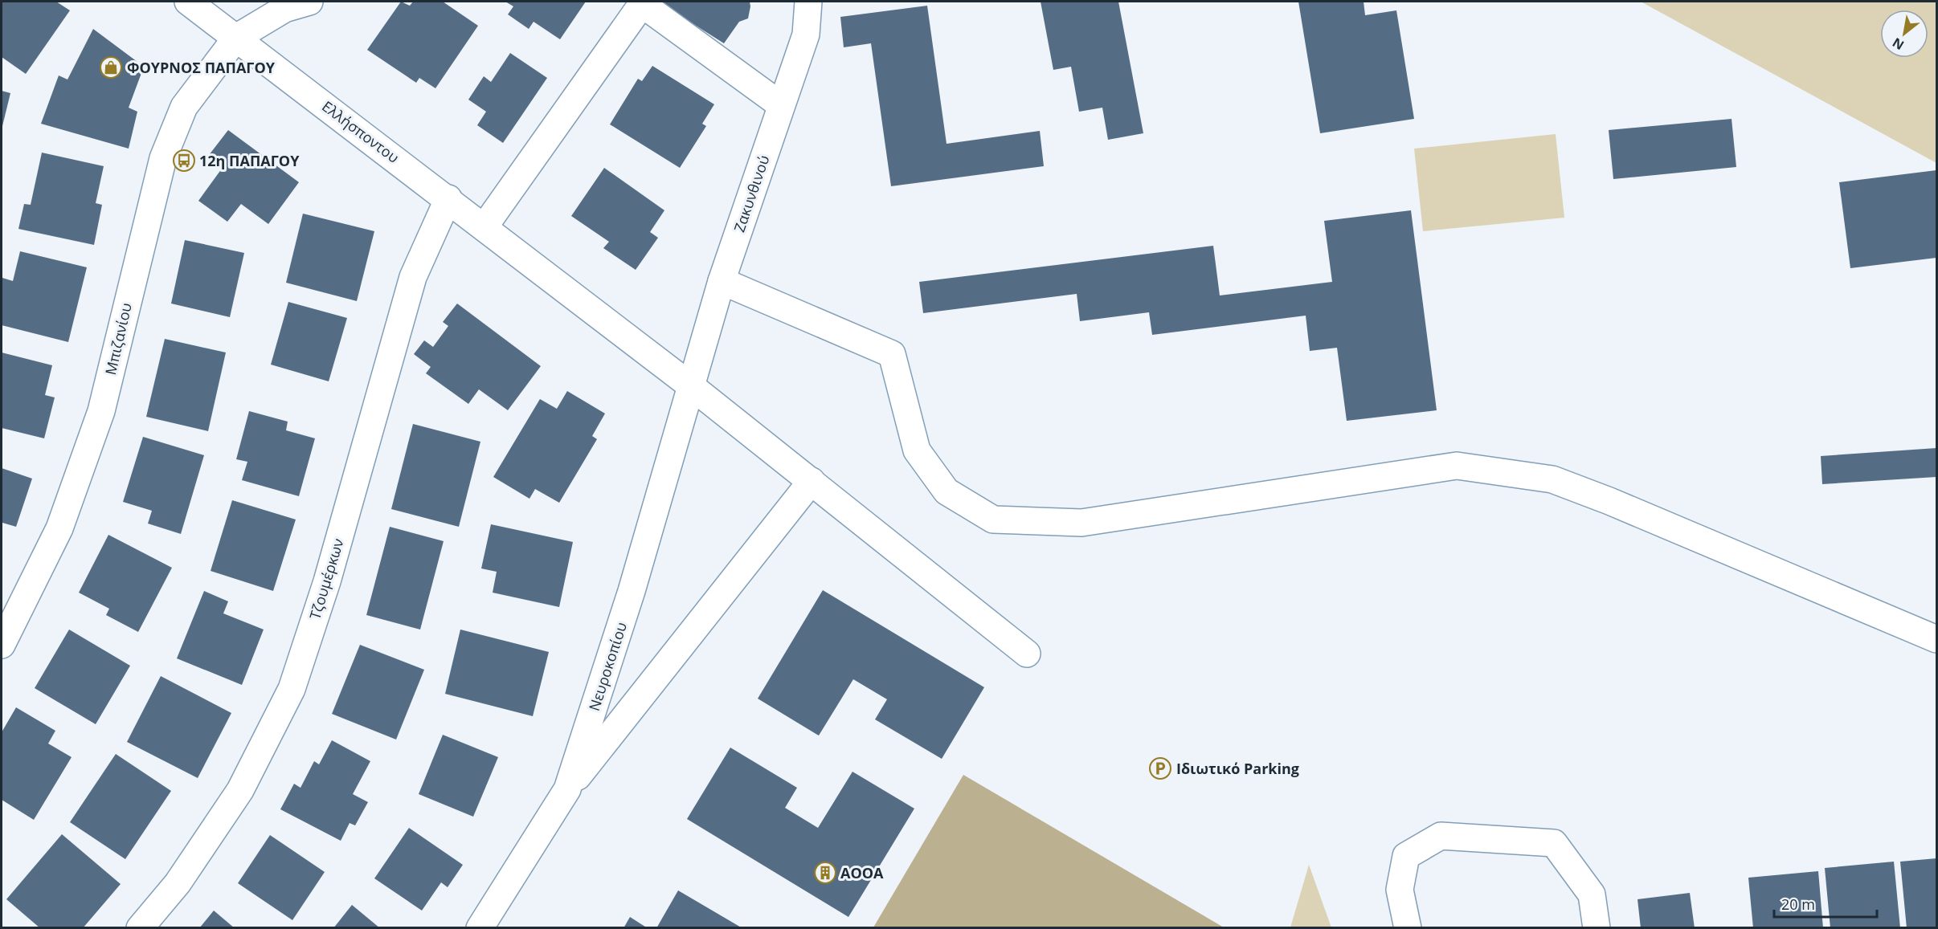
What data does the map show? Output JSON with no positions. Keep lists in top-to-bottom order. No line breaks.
{"streets":{"street":["Ελλήσποντου","Ζακυνθινού","Μπιζανίου","Τζουμέρκων","Νευροκοπίου"]},"crossings":[["Ελλήσποντου","Ζακυνθινού"],["Ελλήσποντου","Μπιζανίου"],["Ελλήσποντου","Τζουμέρκων"],["Ελλήσποντου","Νευροκοπίου"],["Ζακυνθινού","Νευροκοπίου"]],"places":{"shop":["ΦΟΥΡΝΟΣ ΠΑΠΑΓΟΥ"],"bus stop":["12η ΠΑΠΑΓΟΥ"],"parking":["Ιδιωτικό Parking"],"building":["AOOA"]},"scale_bar":"20 m","north":"bottom left"}
